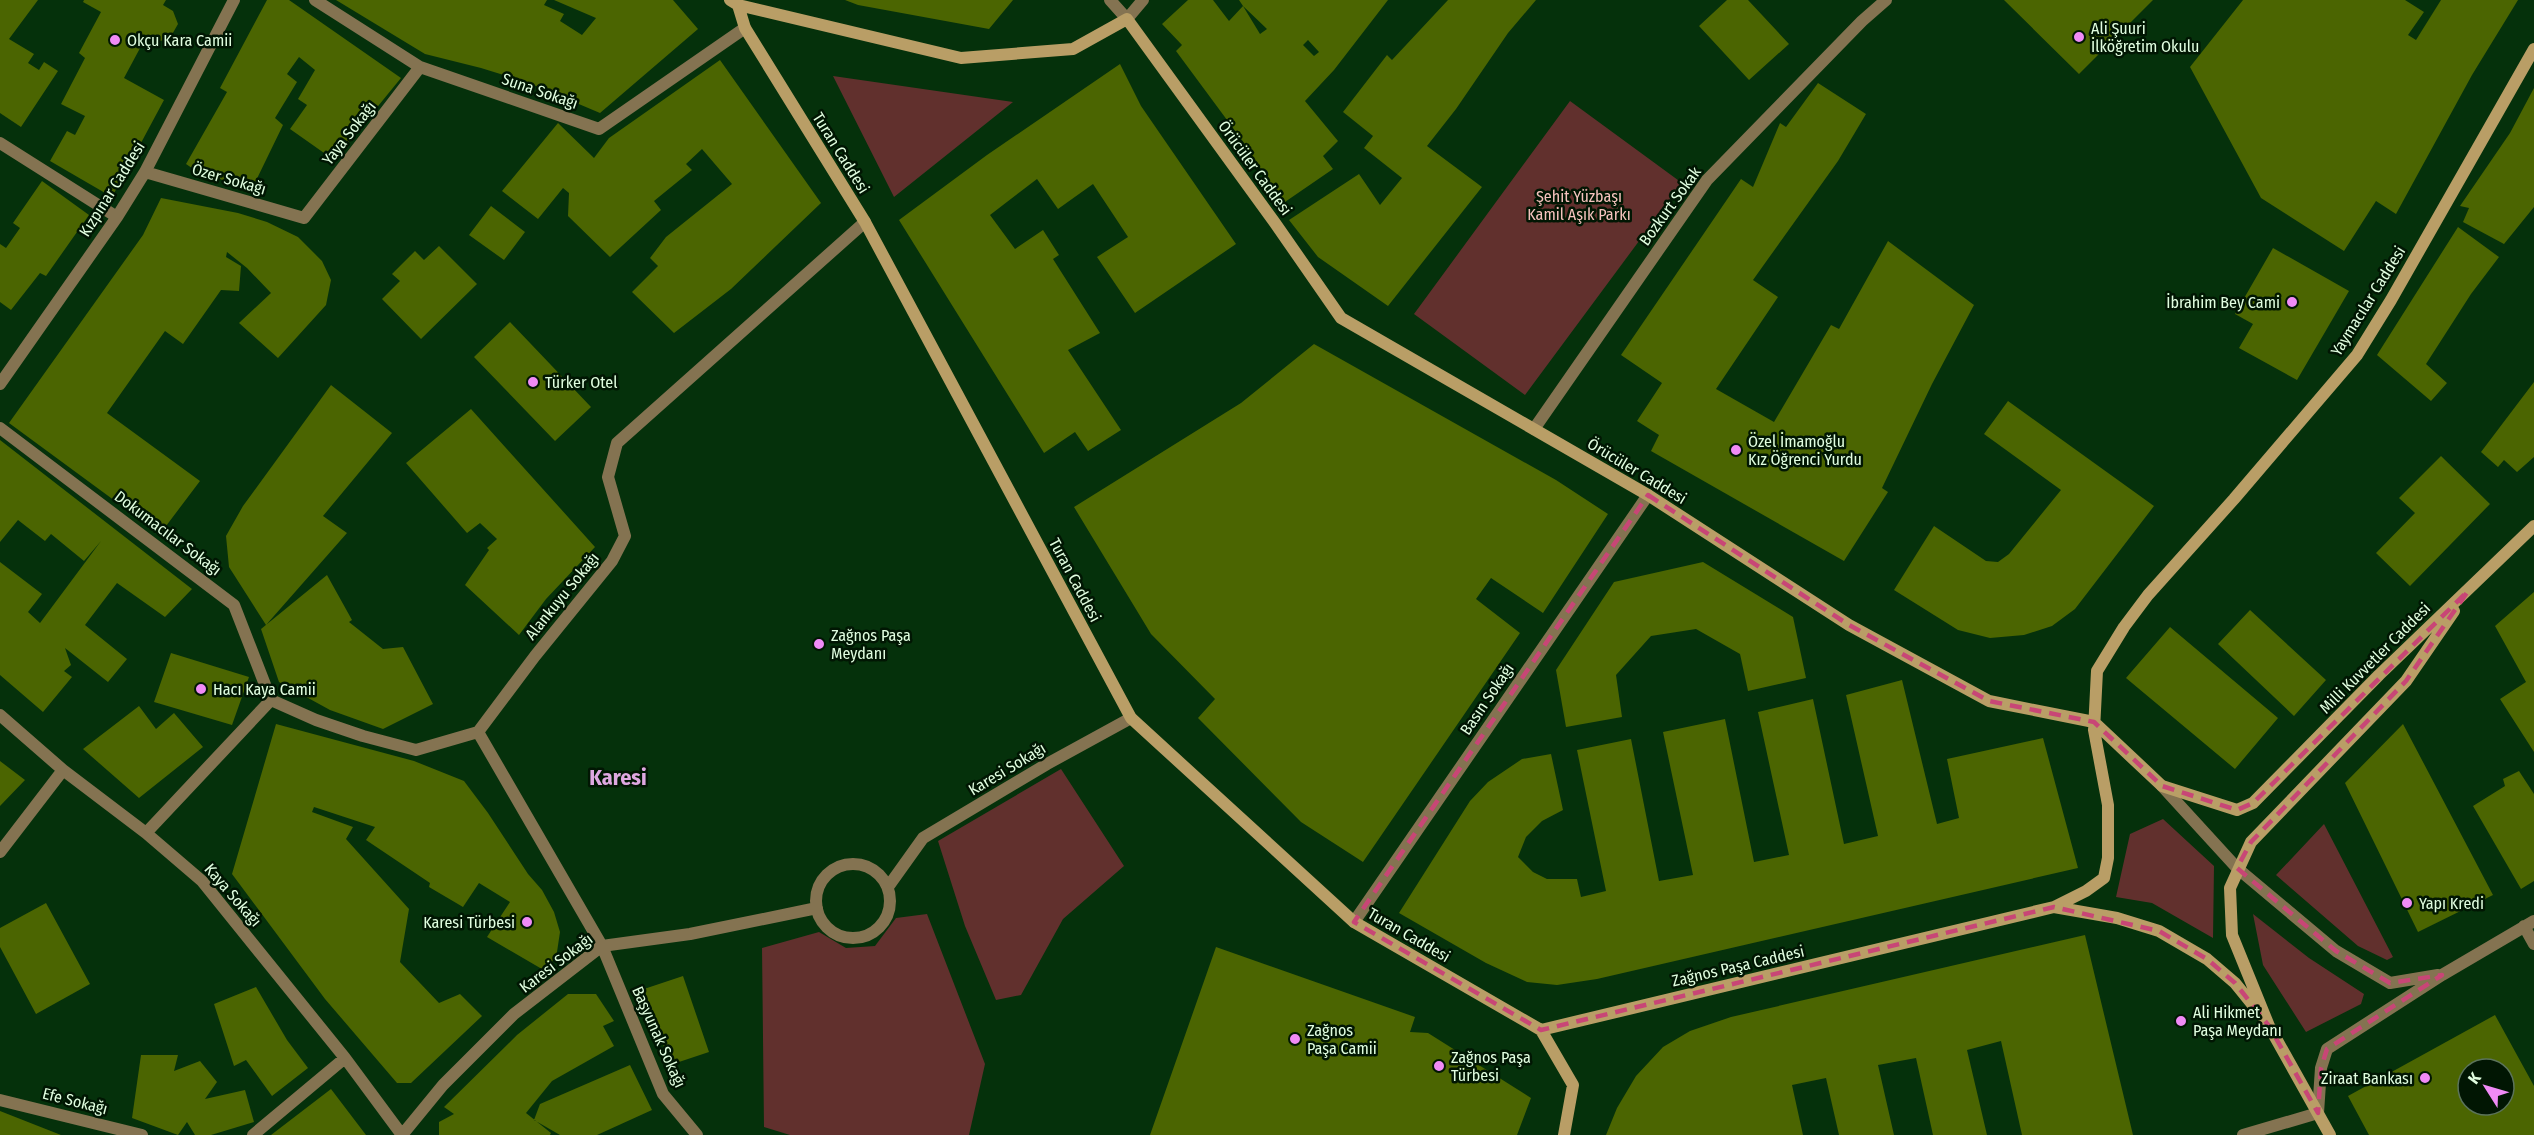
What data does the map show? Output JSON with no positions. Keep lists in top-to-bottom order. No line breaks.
{"streets":{"main road":["Turan Caddesi","Örücüler Caddesi","Yaymacılar Caddesi","Milli Kuvvetler Caddesi","Zağnos Paşa Caddesi"],"street":["Suna Sokağı","Yaya Sokağı","Özer Sokağı","Kızpınar Caddesi","Bozkurt Sokak","Dokumacılar Sokağı","Alankuyu Sokağı","Basın Sokağı","Karesi Sokağı","Kaya Sokağı","Başyunak Sokağı","Efe Sokağı"]},"crossings":[["Suna Sokağı","Yaya Sokağı"],["Suna Sokağı","Turan Caddesi"],["Yaya Sokağı","Özer Sokağı"],["Turan Caddesi","Örücüler Caddesi"],["Turan Caddesi","Alankuyu Sokağı"],["Turan Caddesi","Basın Sokağı"],["Turan Caddesi","Karesi Sokağı"],["Turan Caddesi","Zağnos Paşa Caddesi"],["Örücüler Caddesi","Bozkurt Sokak"],["Örücüler Caddesi","Yaymacılar Caddesi"],["Örücüler Caddesi","Basın Sokağı"],["Özer Sokağı","Kızpınar Caddesi"],["Yaymacılar Caddesi","Zağnos Paşa Caddesi"],["Karesi Sokağı","Kaya Sokağı"],["Karesi Sokağı","Başyunak Sokağı"]],"districts":["Karesi"],"parks":["Şehit Yüzbaşı Kamil Aşık Parkı"],"places":["Ali Şuuri İlköğretim Okulu","Okçu Kara Camii","İbrahim Bey Cami","Türker Otel","Özel İmamoğlu Kız Öğrenci Yurdu","Zağnos Paşa Meydanı","Hacı Kaya Camii","Yapı Kredi","Karesi Türbesi","Ali Hikmet Paşa Meydanı","Zağnos Paşa Camii","Zağnos Paşa Türbesi","Ziraat Bankası"],"north":"top left"}
